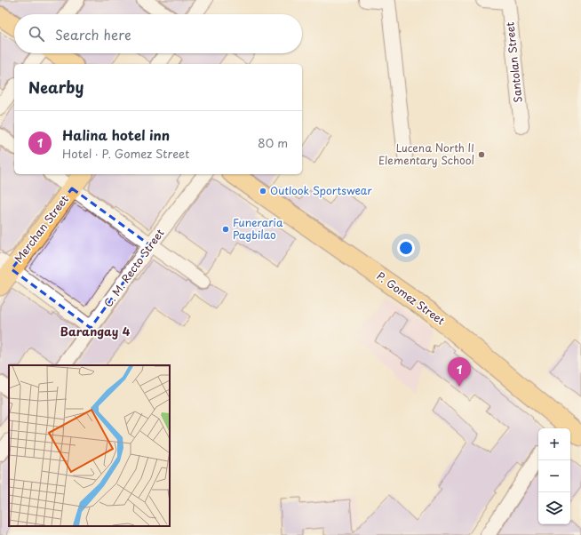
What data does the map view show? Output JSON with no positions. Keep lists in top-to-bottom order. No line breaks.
{"streets":{"main road":["Merchan Street","P. Gomez Street"],"street":["Santolan Street","C. M. Recto Street"]},"districts":["Barangay 4"],"places":["Lucena North II Elementary School","Outlook Sportswear","Funeraria Pagbilao"],"page":{"search":"Search here","heading":"Nearby","list":[{"mark":"1","name":"Halina hotel inn","note":"Hotel · P. Gomez Street","value":"80 m"}],"pins":"1","map_buttons":["+","−"]}}
